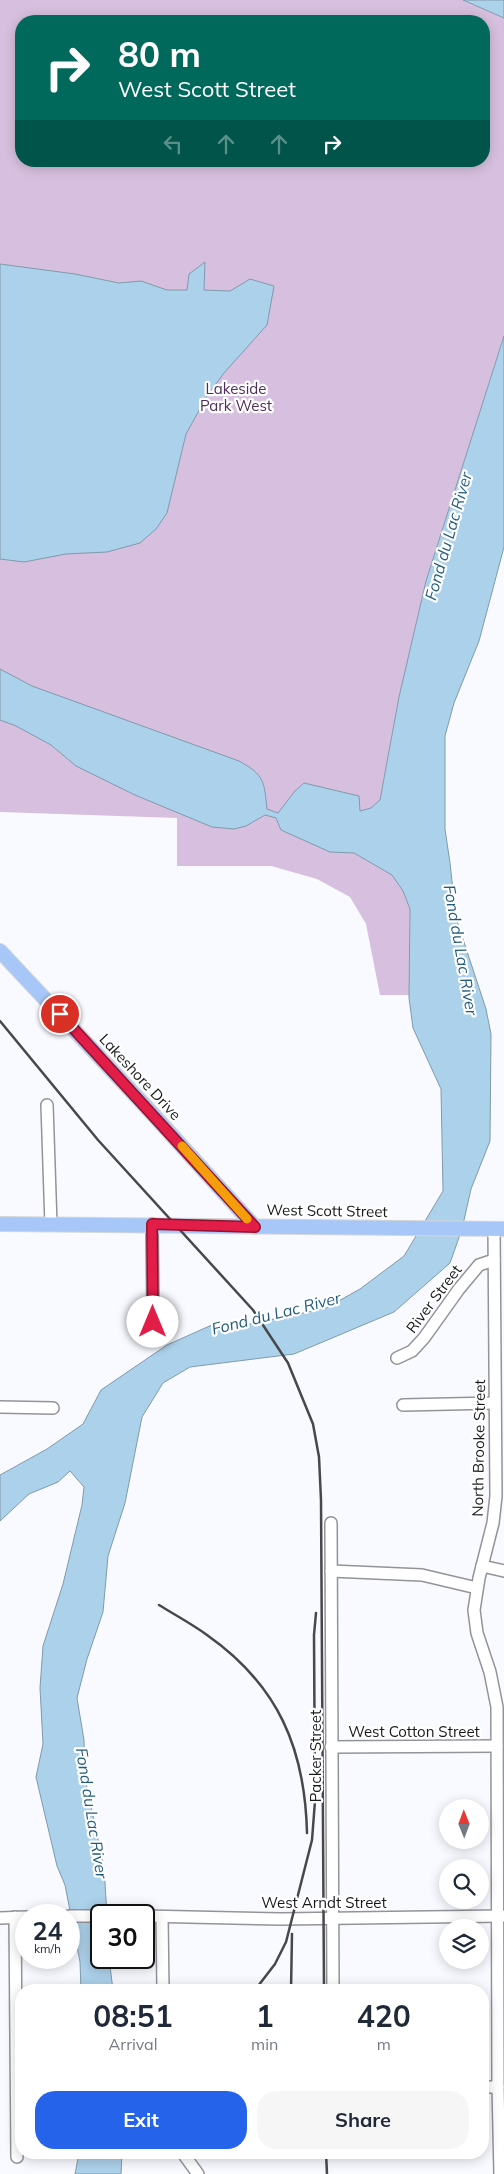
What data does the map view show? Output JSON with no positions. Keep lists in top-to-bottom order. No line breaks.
{"streets":{"main road":["Lakeshore Drive","West Scott Street"],"street":["River Street","North Brooke Street","West Cotton Street","Packer Street","West Arndt Street"]},"crossings":[["Lakeshore Drive","West Scott Street"],["West Scott Street","North Brooke Street"],["River Street","North Brooke Street"],["North Brooke Street","West Cotton Street"],["North Brooke Street","West Arndt Street"],["West Cotton Street","Packer Street"],["Packer Street","West Arndt Street"]],"water":["Fond du Lac River"],"parks":["Lakeside Park West"],"north":"top","page":{"turn":["80 m","West Scott Street"],"speed":"24 km/h","limit":"30","eta":["08:51","Arrival","1","min","420","m"],"buttons":["Exit","Share"]}}
